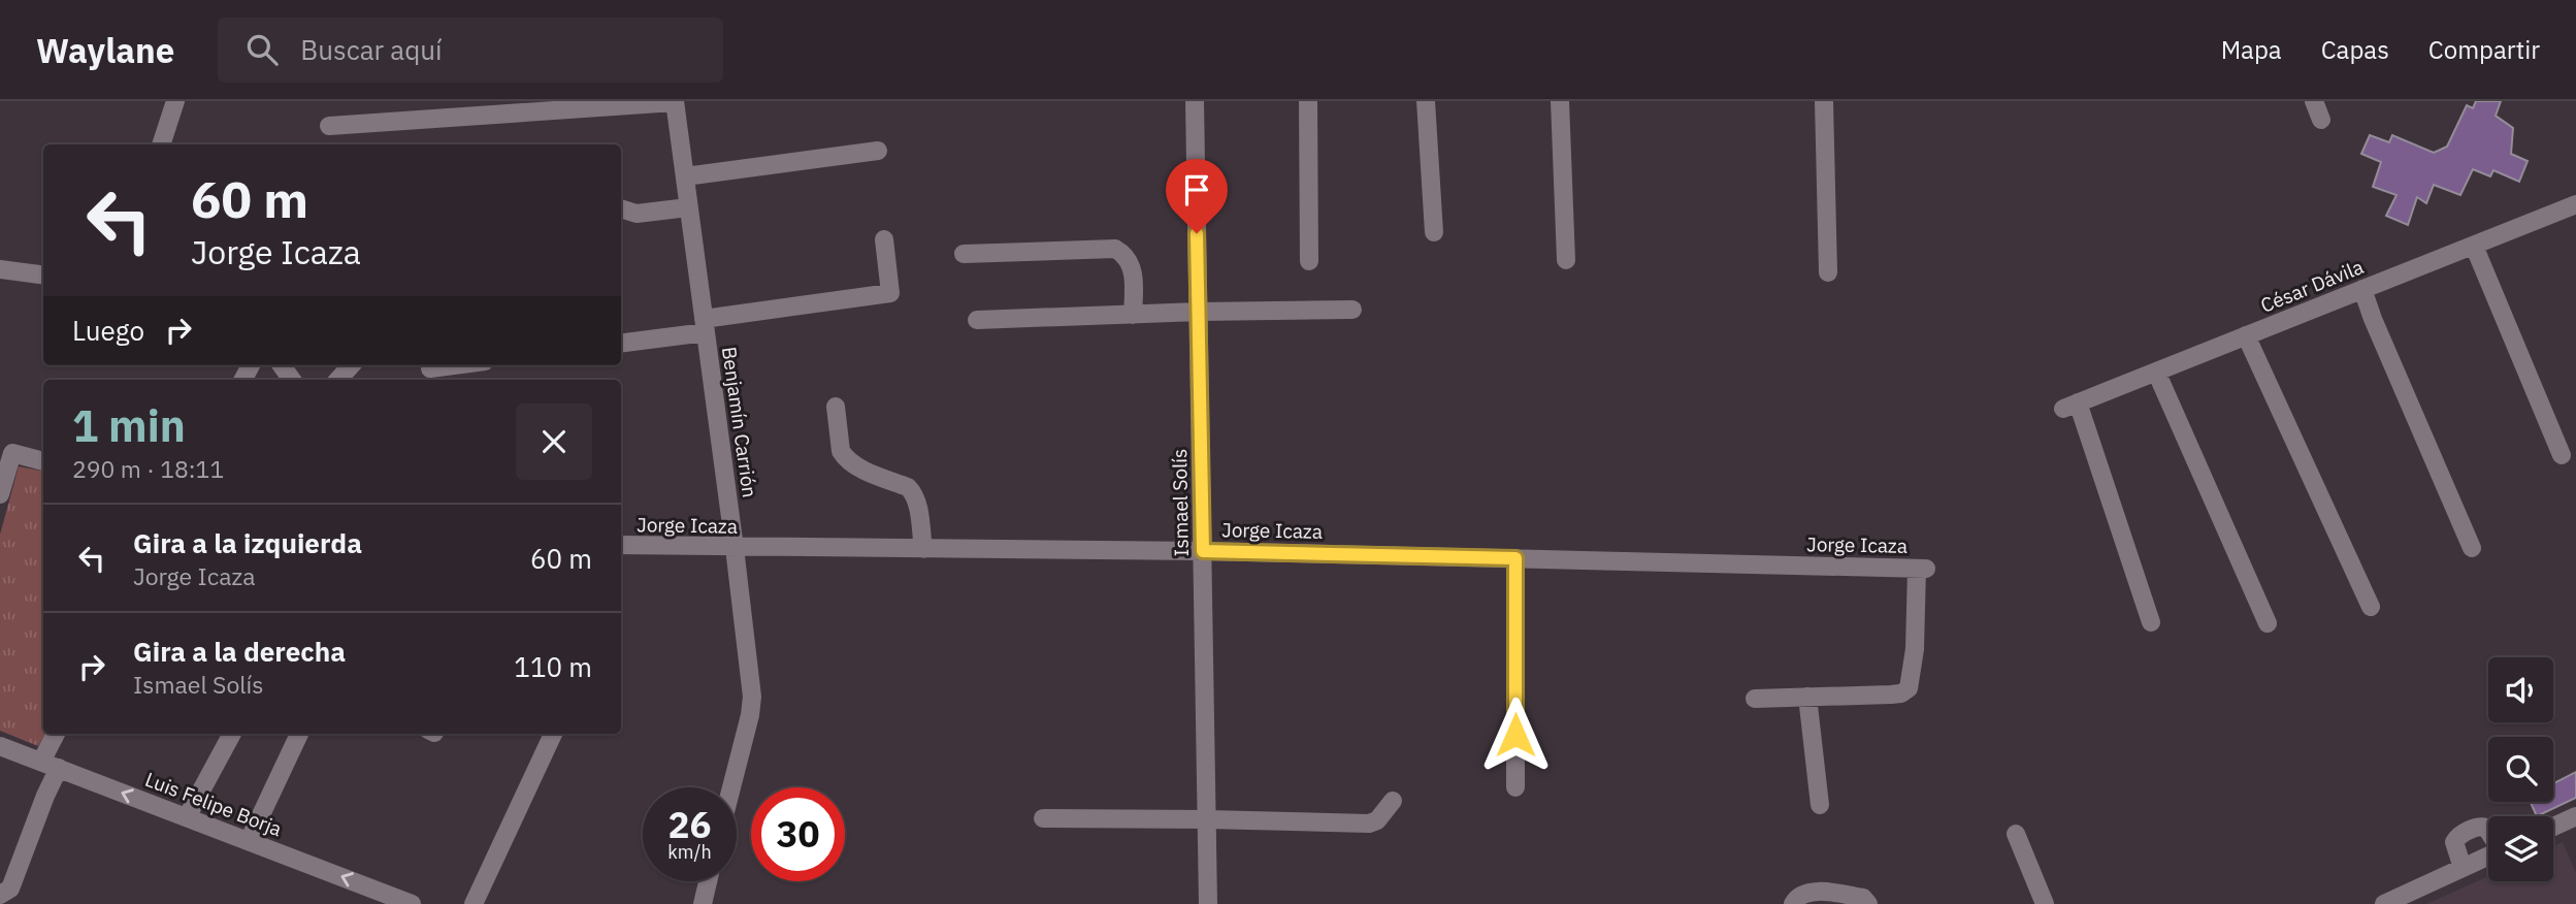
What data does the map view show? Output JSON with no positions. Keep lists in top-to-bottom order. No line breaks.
{"streets":{"street":["César Dávila","Benjamín Carrión","Ismael Solís","Jorge Icaza","Luis Felipe Borja"]},"crossings":[["Benjamín Carrión","Jorge Icaza"],["Ismael Solís","Jorge Icaza"]],"one_way":["Luis Felipe Borja"],"page":{"header":"Waylane","search":"Buscar aquí","nav":["Mapa","Capas","Compartir"],"turn":["60 m","Jorge Icaza"],"then":"Luego","heading":["1 min","290 m · 18:11"],"list":[{"name":"Gira a la izquierda","note":"Jorge Icaza","value":"60 m"},{"name":"Gira a la derecha","note":"Ismael Solís","value":"110 m"}],"speed":"26 km/h","limit":"30"}}
